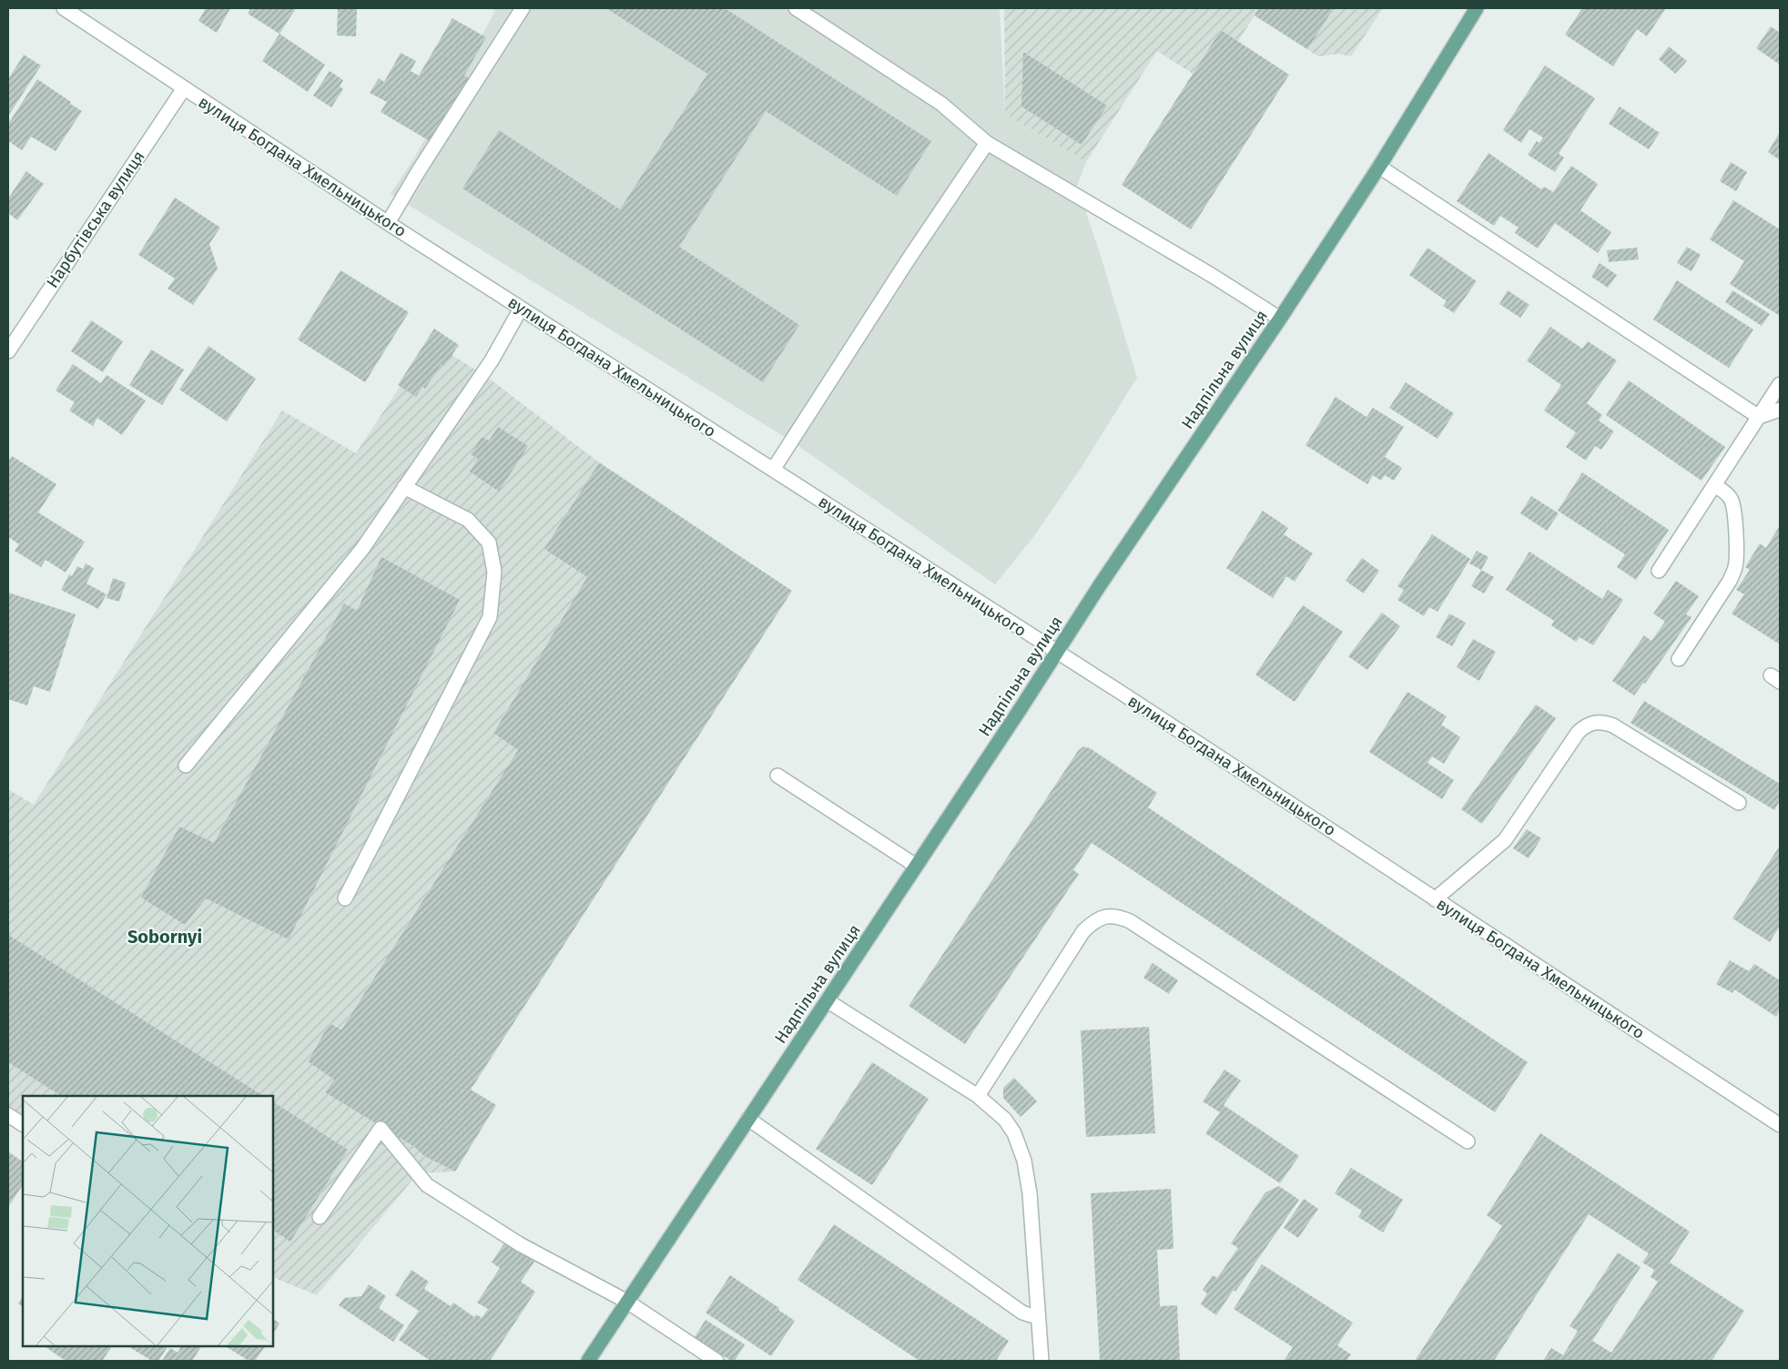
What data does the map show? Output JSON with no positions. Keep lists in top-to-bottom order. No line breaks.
{"streets":{"main road":["Надпільна вулиця"],"street":["вулиця Богдана Хмельницького","Нарбутівська вулиця"]},"crossings":[["вулиця Богдана Хмельницького","Нарбутівська вулиця"],["вулиця Богдана Хмельницького","Надпільна вулиця"]],"districts":["Sobornyi"]}
